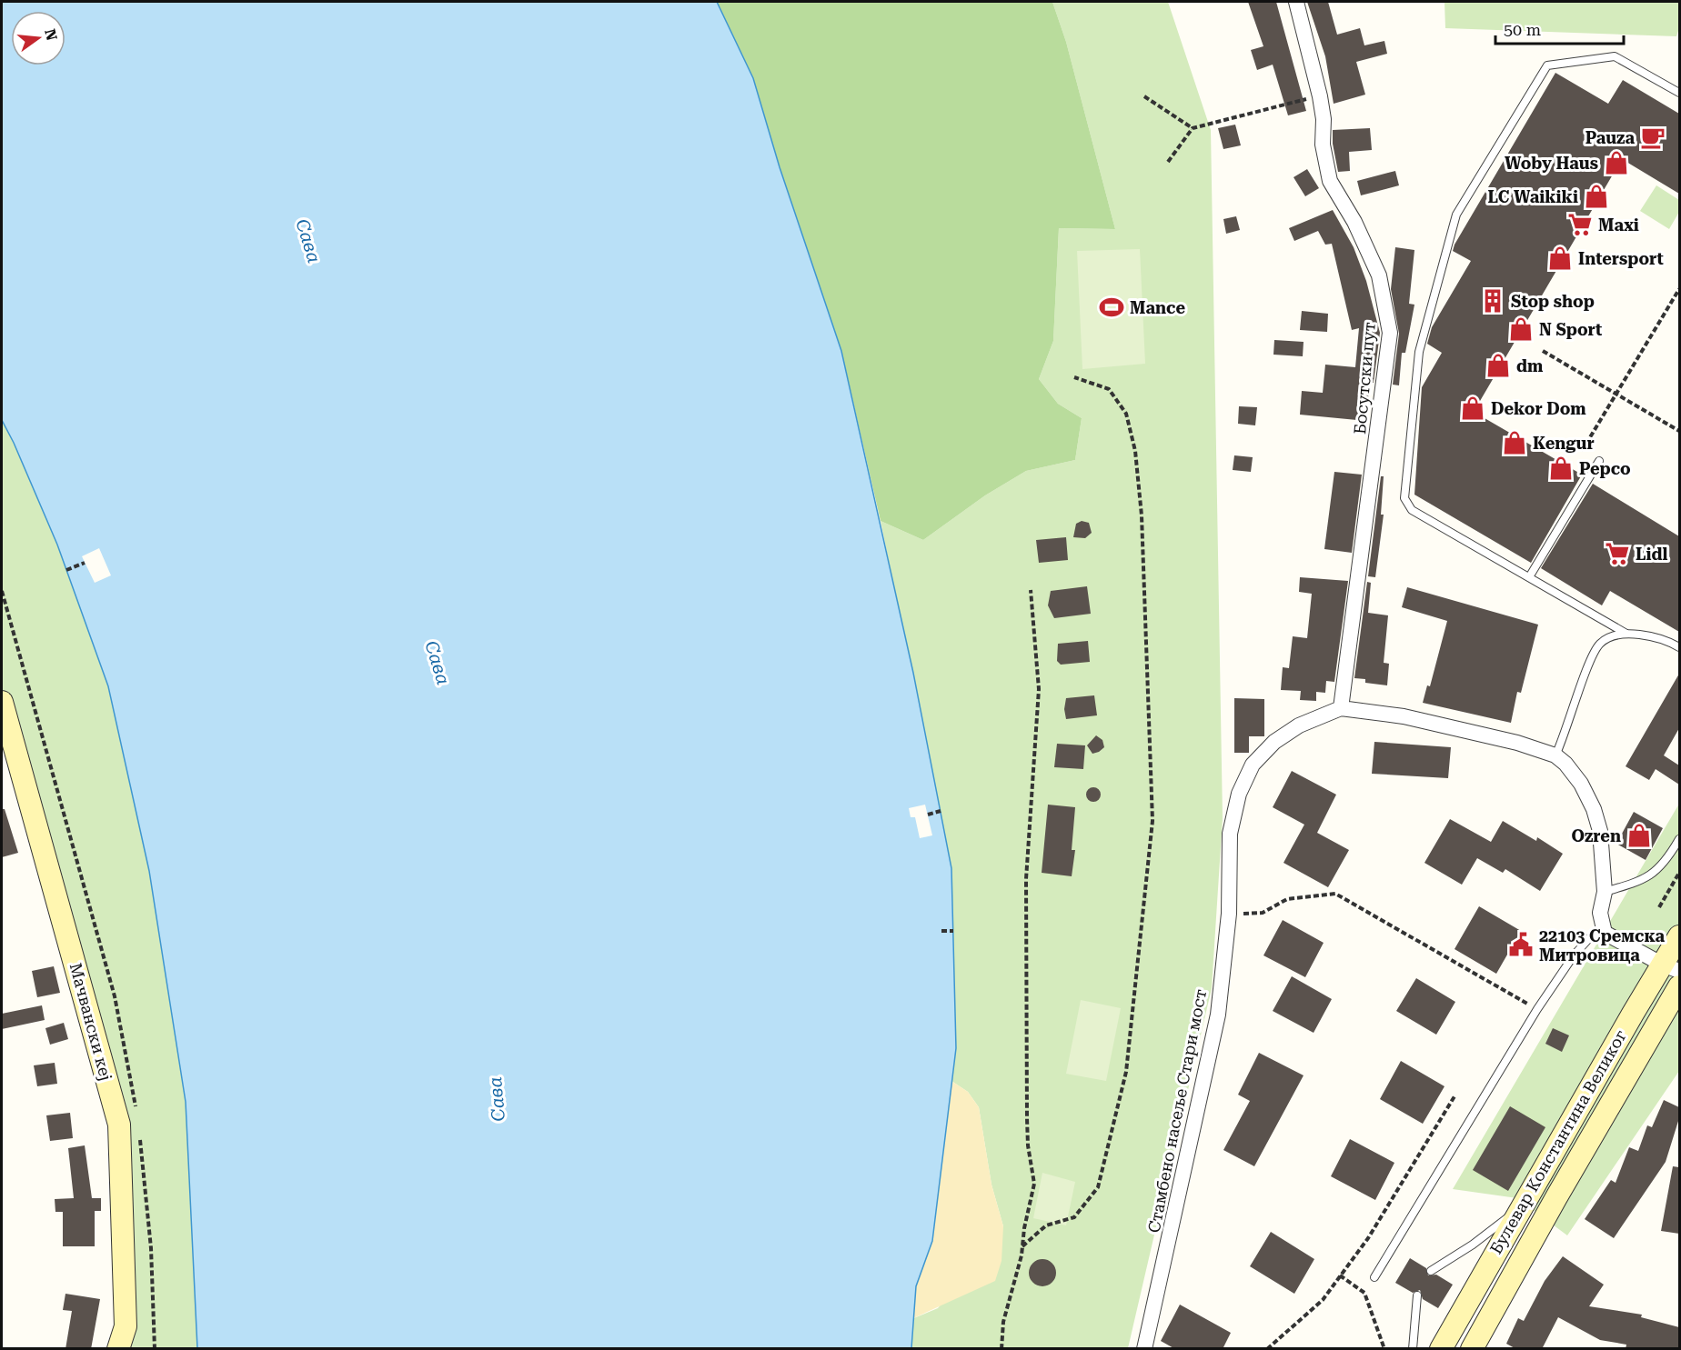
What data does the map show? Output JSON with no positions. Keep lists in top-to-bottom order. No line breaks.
{"streets":{"main road":["Мачвански кеј","Булевар Константина Великог"],"street":["Босутски пут","Стамбено насеље Стари мост"]},"crossings":[["Босутски пут","Стамбено насеље Стари мост"]],"water":["Сава"],"places":{"cafe":["Pauza"],"shop":["Woby Haus","LC Waikiki","Intersport","N Sport","dm","Dekor Dom","Kengur","Pepco","Ozren"],"supermarket":["Maxi","Lidl"],"building":["Stop shop"],"sports":["Mance"],"public building":["22103 Сремска Митровица"]},"scale_bar":"50 m","north":"right"}
